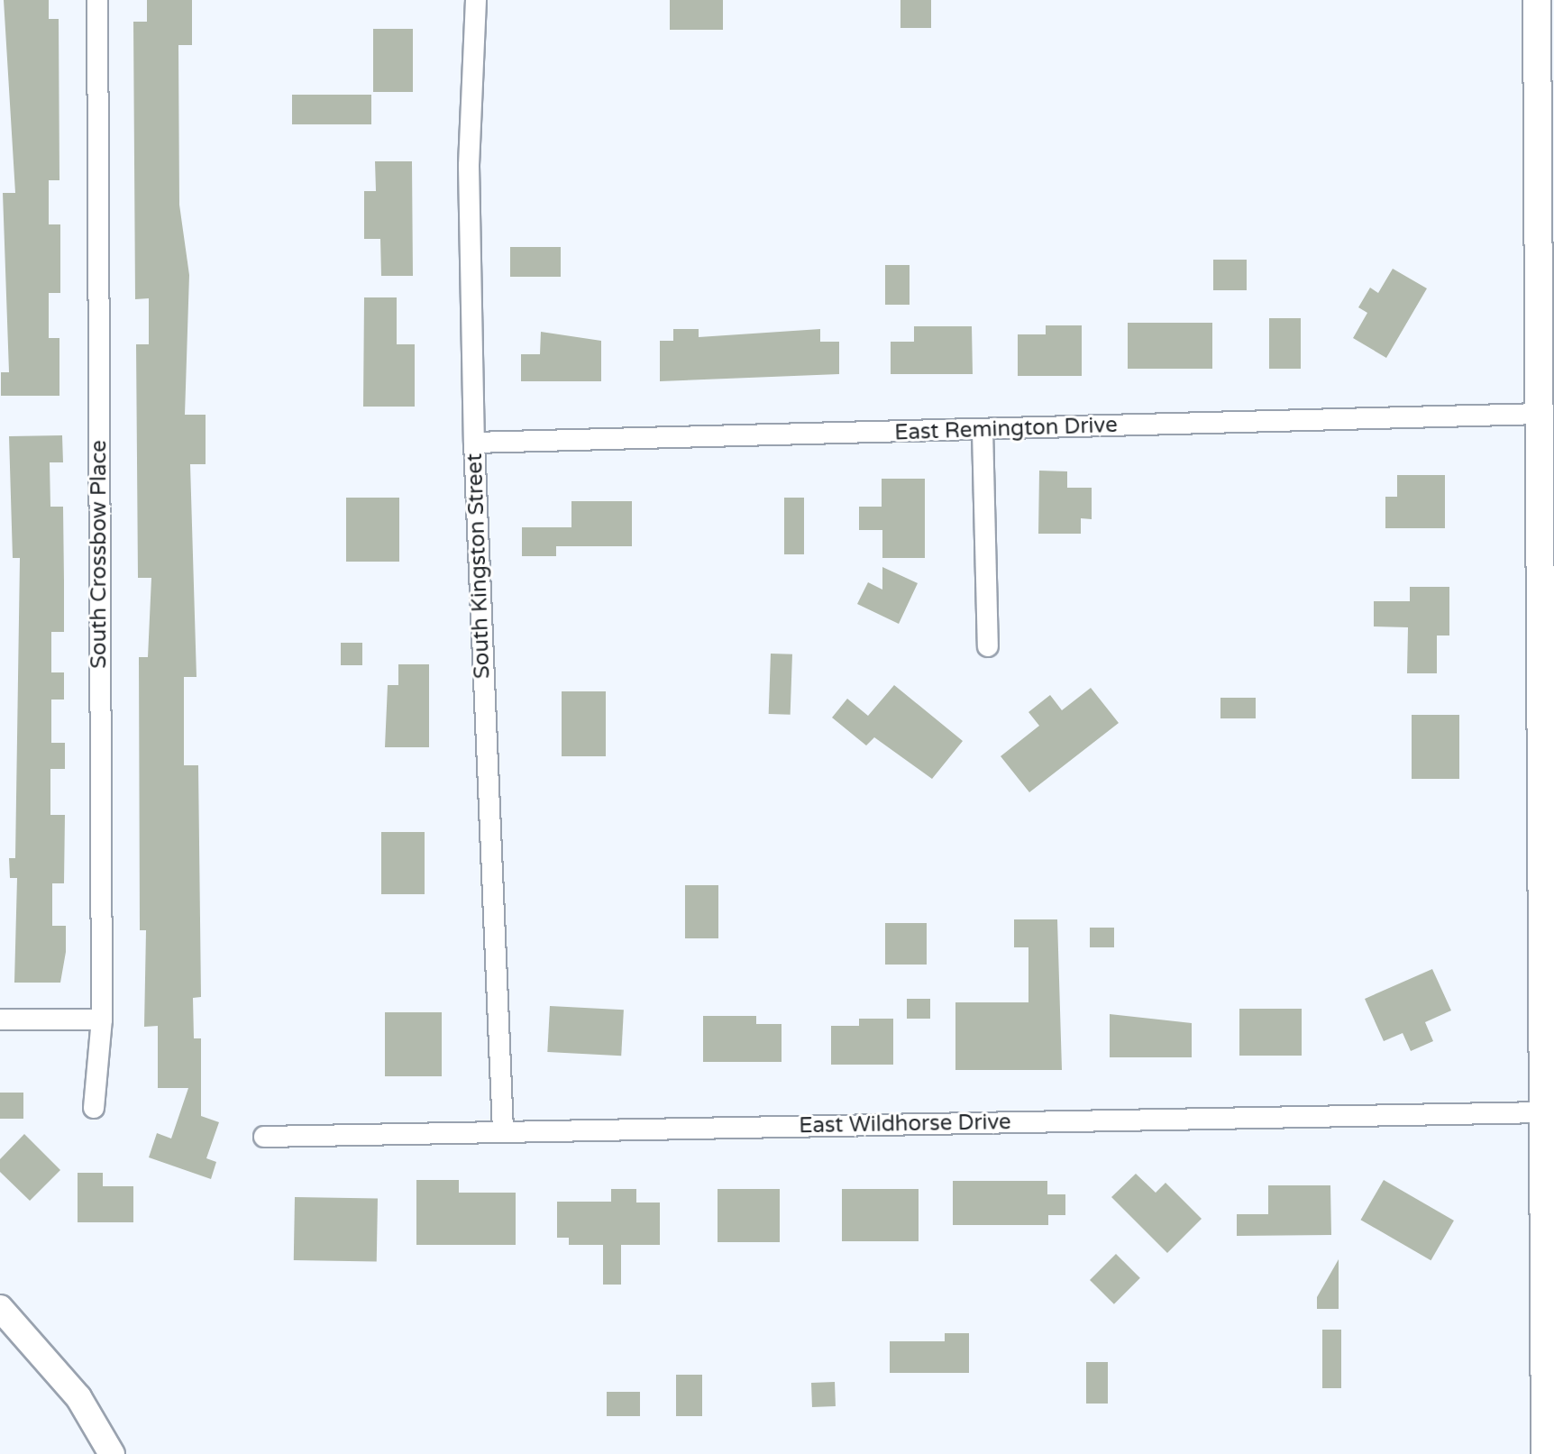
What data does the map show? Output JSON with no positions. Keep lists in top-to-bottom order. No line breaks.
{"streets":{"street":["East Remington Drive","South Crossbow Place","South Kingston Street","East Wildhorse Drive"]},"crossings":[["East Remington Drive","South Kingston Street"],["South Kingston Street","East Wildhorse Drive"]]}
